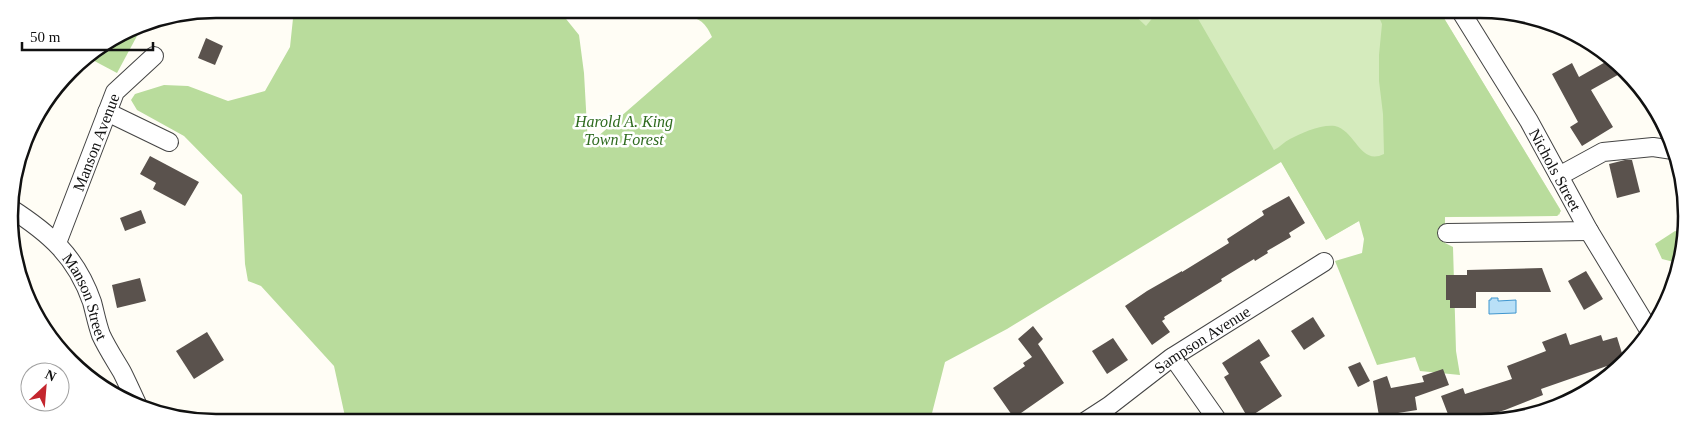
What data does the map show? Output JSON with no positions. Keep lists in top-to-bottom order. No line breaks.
{"streets":{"street":["Manson Avenue","Nichols Street","Manson Street","Sampson Avenue"]},"crossings":[["Manson Avenue","Manson Street"]],"parks":["Harold A. King Town Forest"],"scale_bar":"50 m","north":"top right"}
